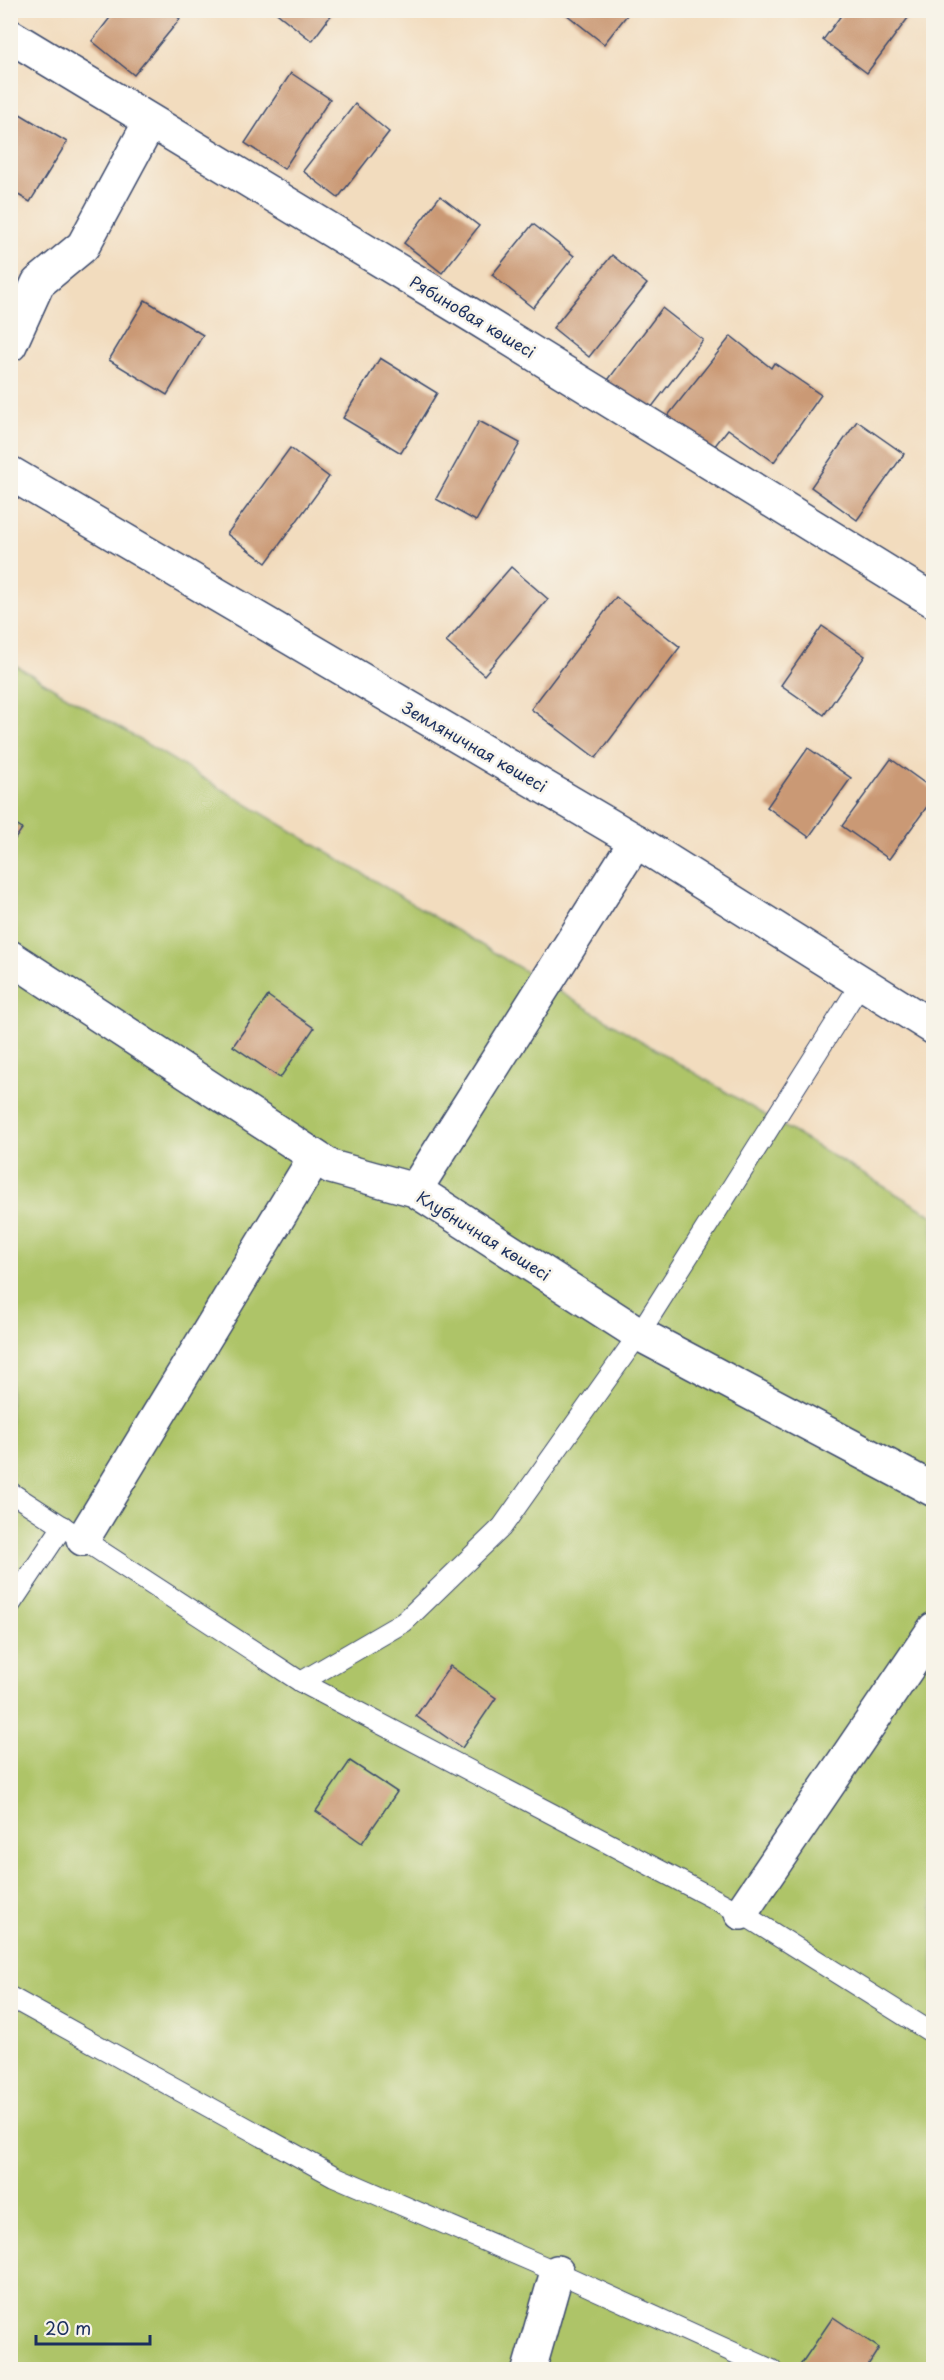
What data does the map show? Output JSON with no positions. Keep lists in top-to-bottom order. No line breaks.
{"streets":{"street":["Рябиновая көшесі","Земляничная көшесі","Клубничная көшесі"]},"scale_bar":"20 m"}
